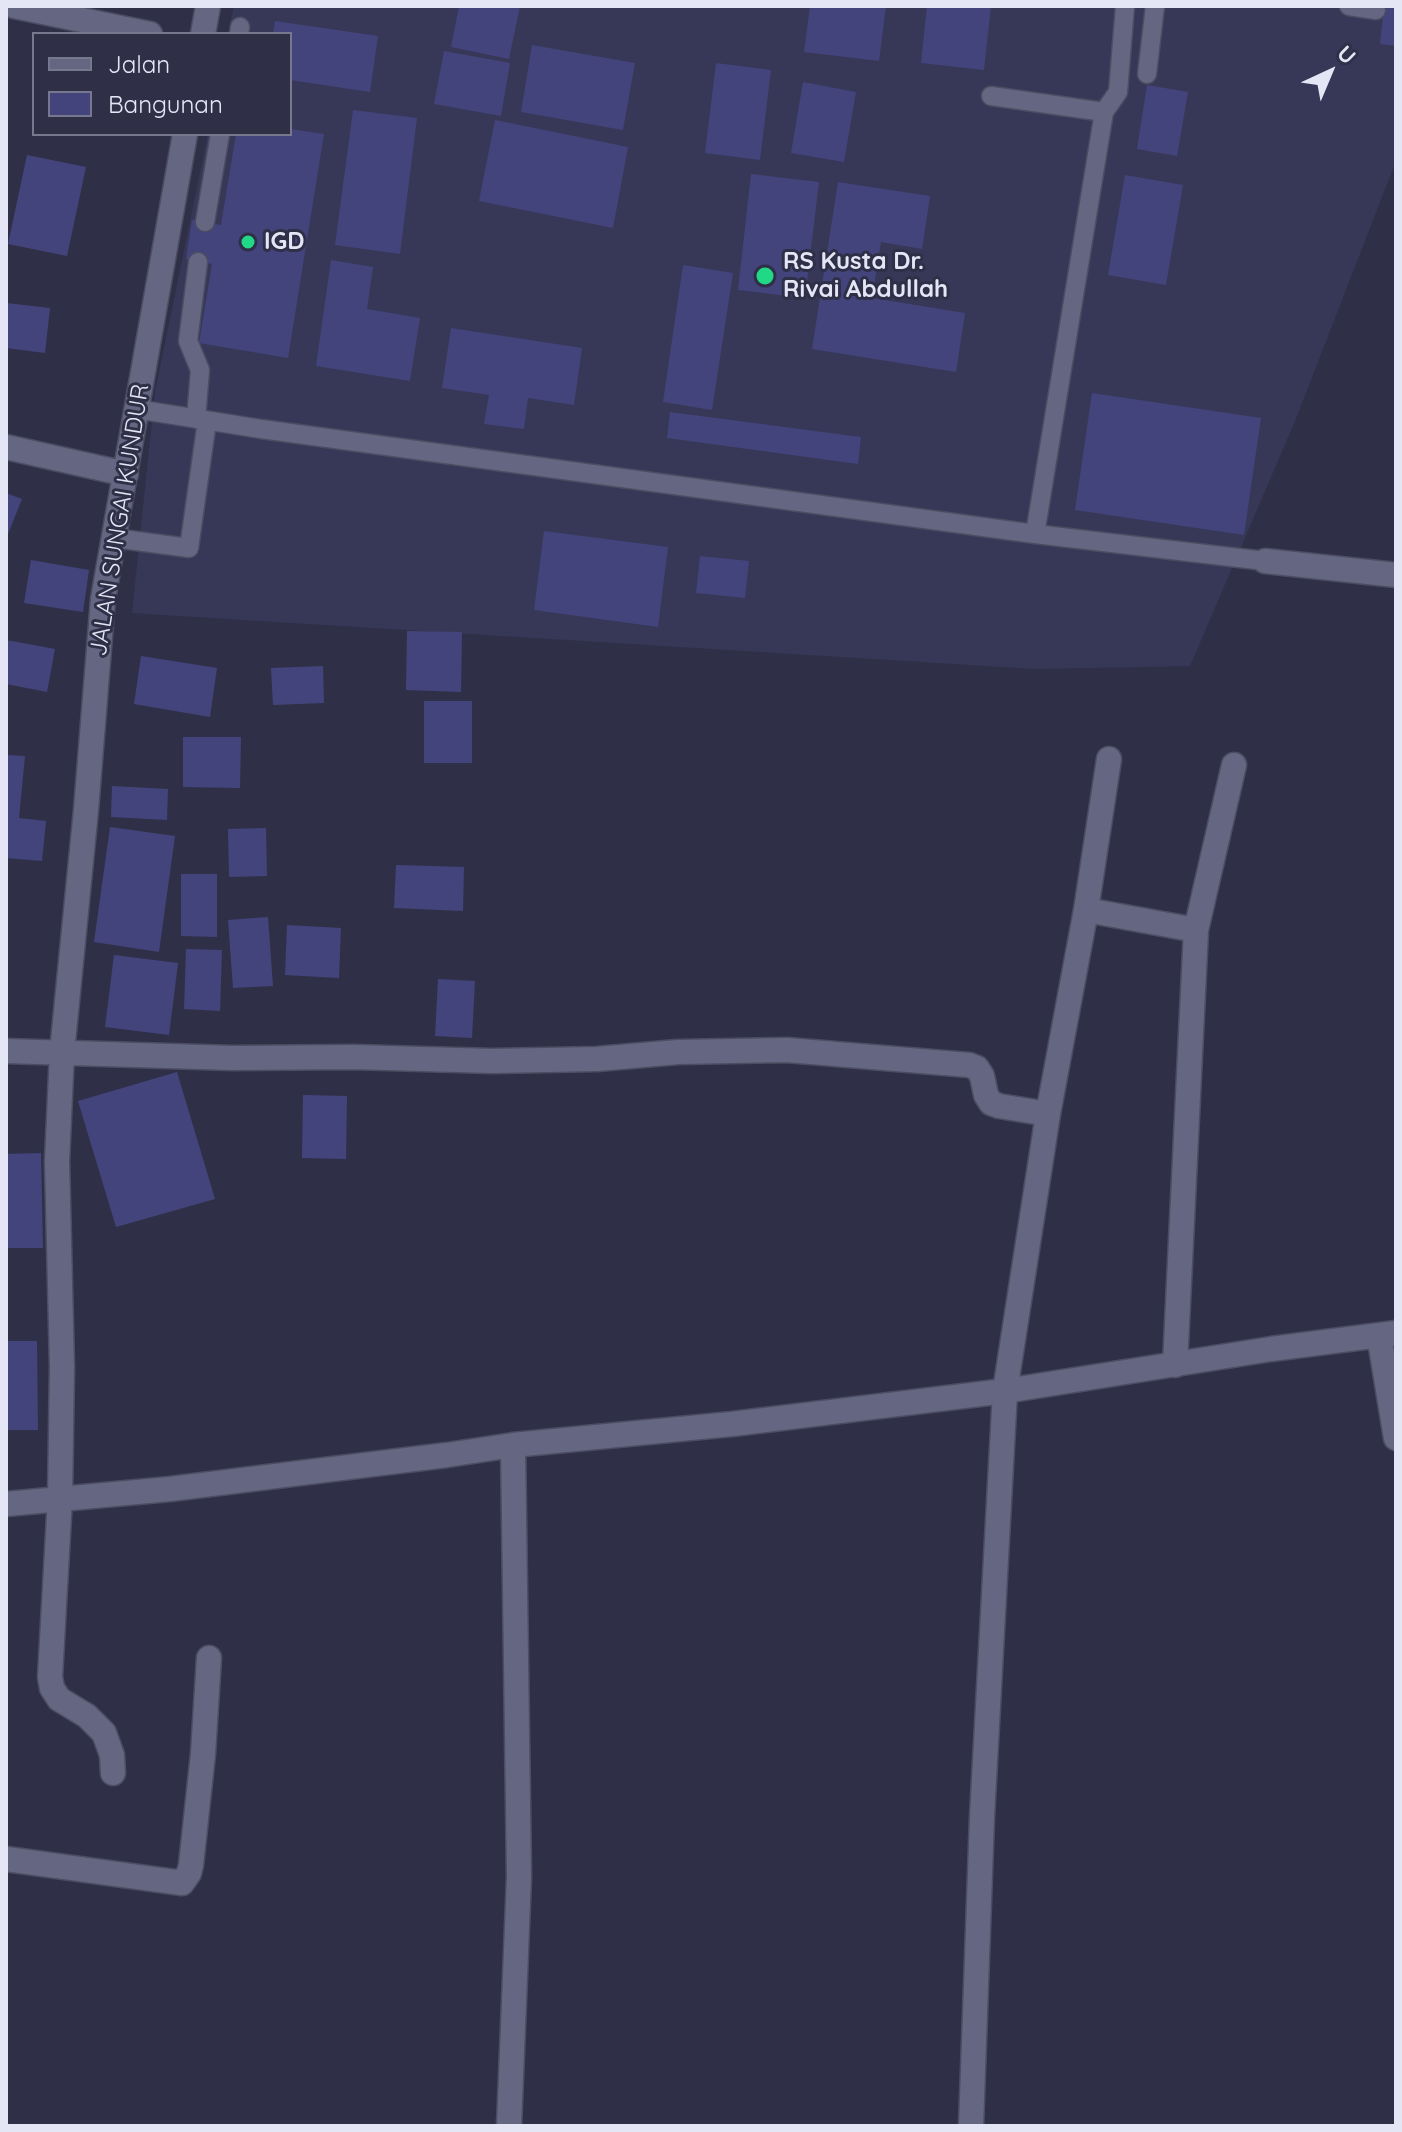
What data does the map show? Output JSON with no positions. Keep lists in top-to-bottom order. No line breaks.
{"streets":{"street":["JALAN SUNGAI KUNDUR"]},"places":["IGD","RS Kusta Dr. Rivai Abdullah"],"legend":["Jalan","Bangunan"],"north":"top right"}
